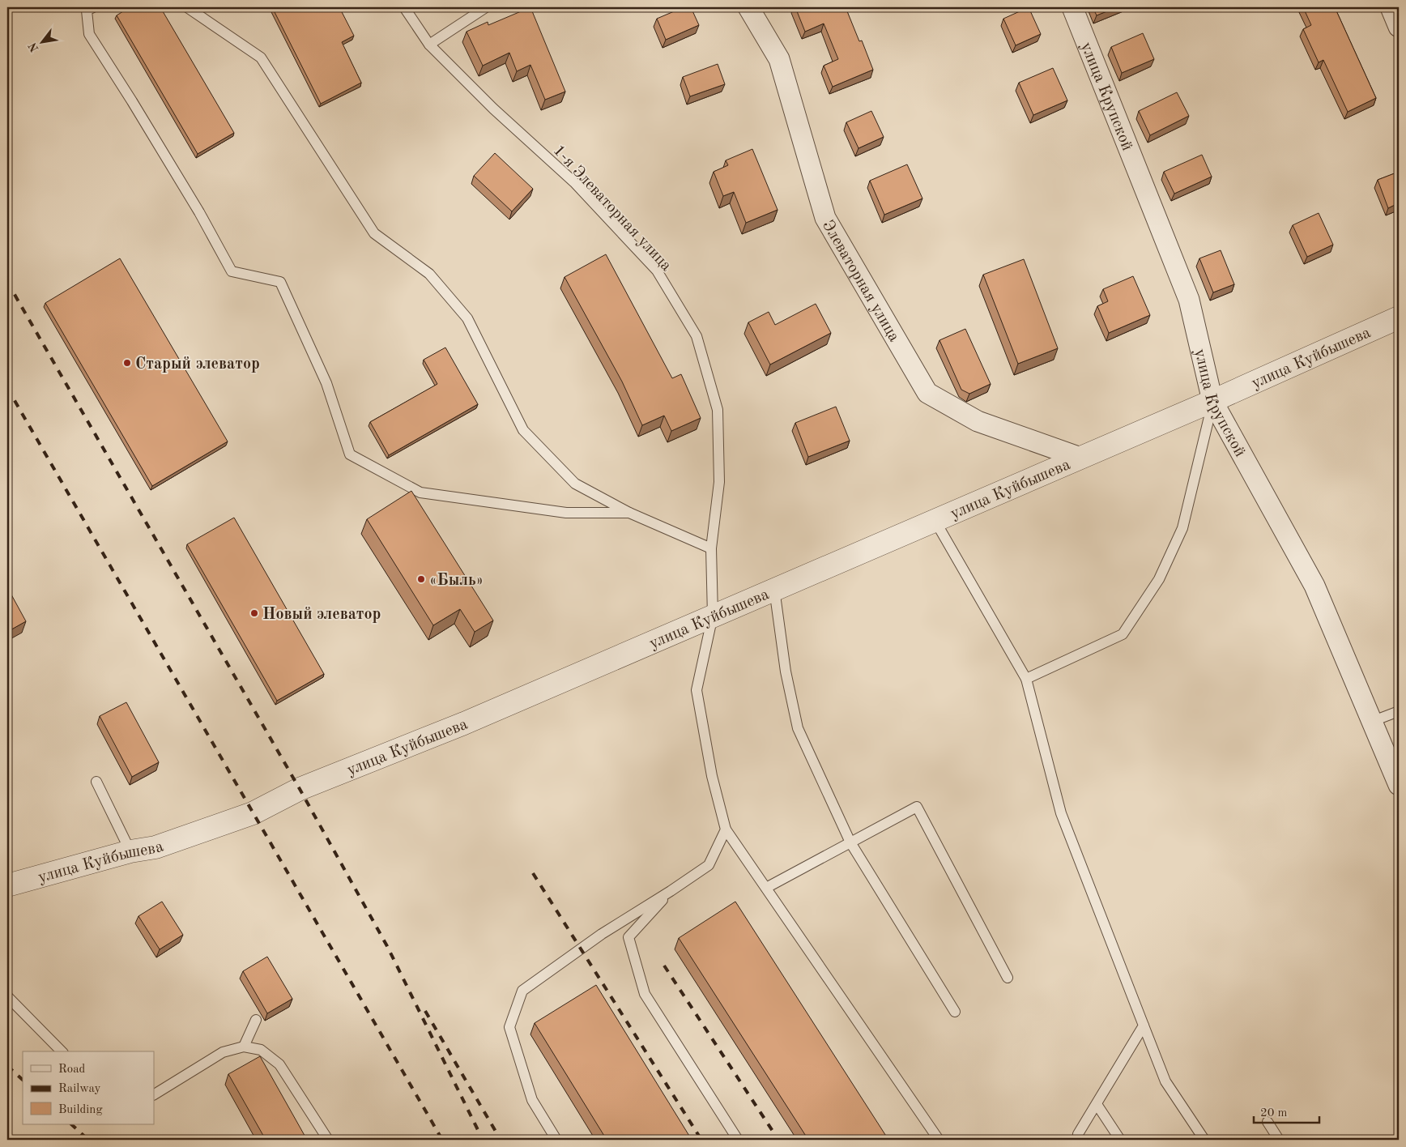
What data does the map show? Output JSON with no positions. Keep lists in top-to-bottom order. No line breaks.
{"streets":{"street":["улица Крупской","Элеваторная улица","улица Куйбышева"],"lane":["1-я Элеваторная улица"]},"crossings":[["улица Крупской","улица Куйбышева"],["1-я Элеваторная улица","улица Куйбышева"],["Элеваторная улица","улица Куйбышева"]],"places":["Старый элеватор","«Быль»","Новый элеватор"],"legend":["Road","Railway","Building"],"scale_bar":"20 m","north":"bottom left"}
